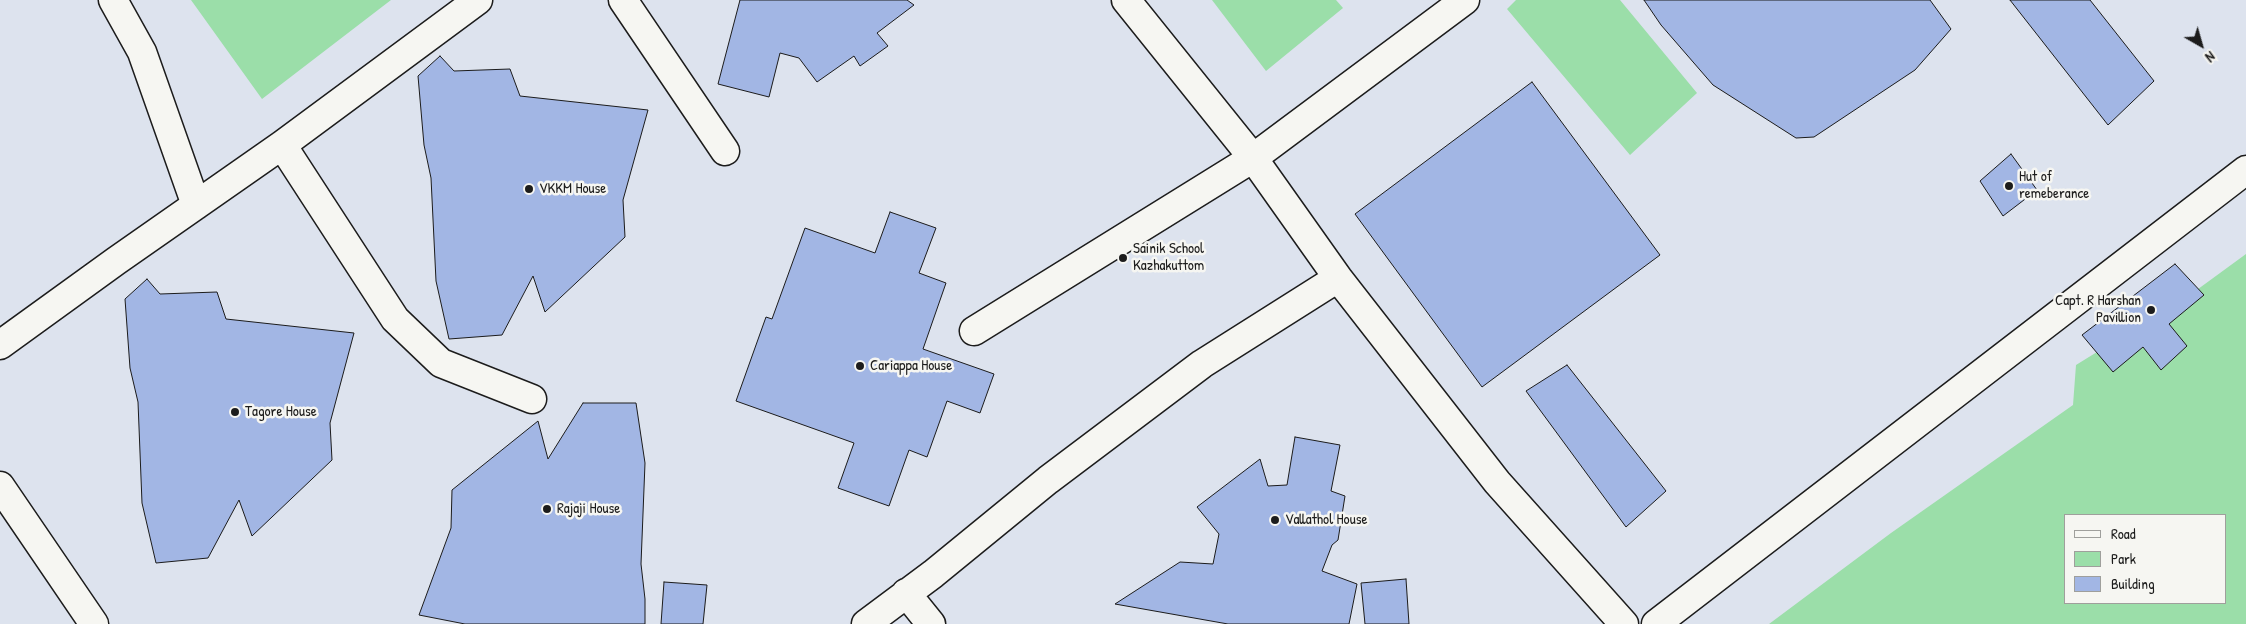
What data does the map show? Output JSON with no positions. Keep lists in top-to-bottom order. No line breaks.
{"places":["Hut of remeberance","VKKM House","Sainik School Kazhakuttom","Capt. R Harshan Pavillion","Cariappa House","Tagore House","Rajaji House","Vallathol House"],"legend":["Road","Park","Building"],"north":"bottom right"}
